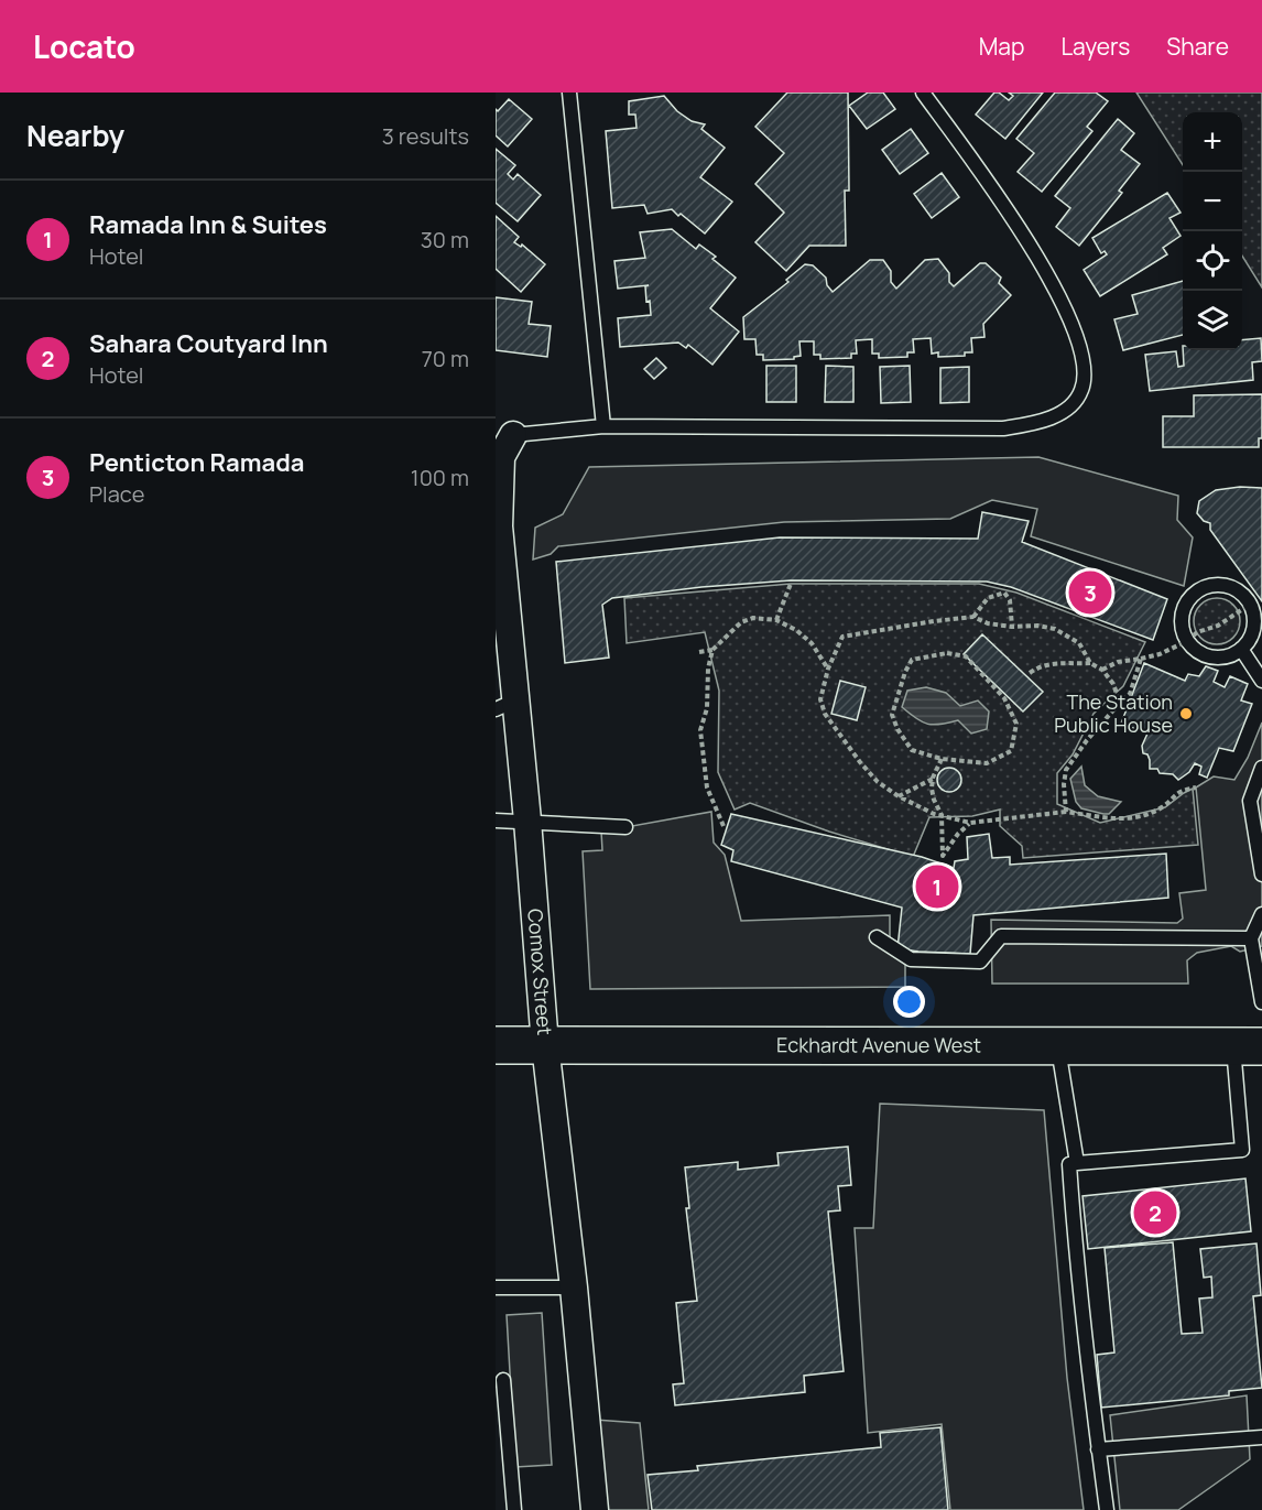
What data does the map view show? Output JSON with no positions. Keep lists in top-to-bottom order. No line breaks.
{"streets":{"highway":["Eckhardt Avenue West"],"street":["Comox Street"]},"crossings":[["Comox Street","Eckhardt Avenue West"]],"places":["The Station Public House"],"page":{"header":"Locato","nav":["Map","Layers","Share"],"heading":["Nearby","3 results"],"map_buttons":["+","−"],"list":[{"mark":"1","name":"Ramada Inn & Suites","note":"Hotel","value":"30 m"},{"mark":"2","name":"Sahara Coutyard Inn","note":"Hotel","value":"70 m"},{"mark":"3","name":"Penticton Ramada","note":"Place","value":"100 m"}],"pins":["3","1","2"]}}
